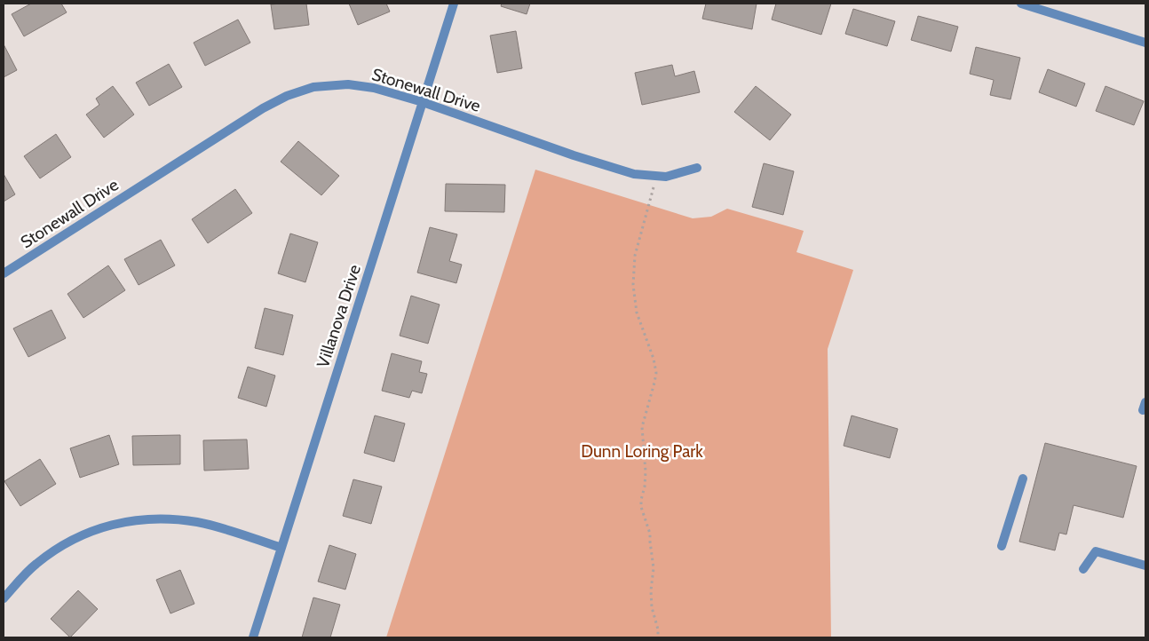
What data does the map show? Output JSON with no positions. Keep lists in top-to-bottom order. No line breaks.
{"streets":{"street":["Stonewall Drive","Villanova Drive"]},"crossings":[["Stonewall Drive","Villanova Drive"]],"parks":["Dunn Loring Park"]}
